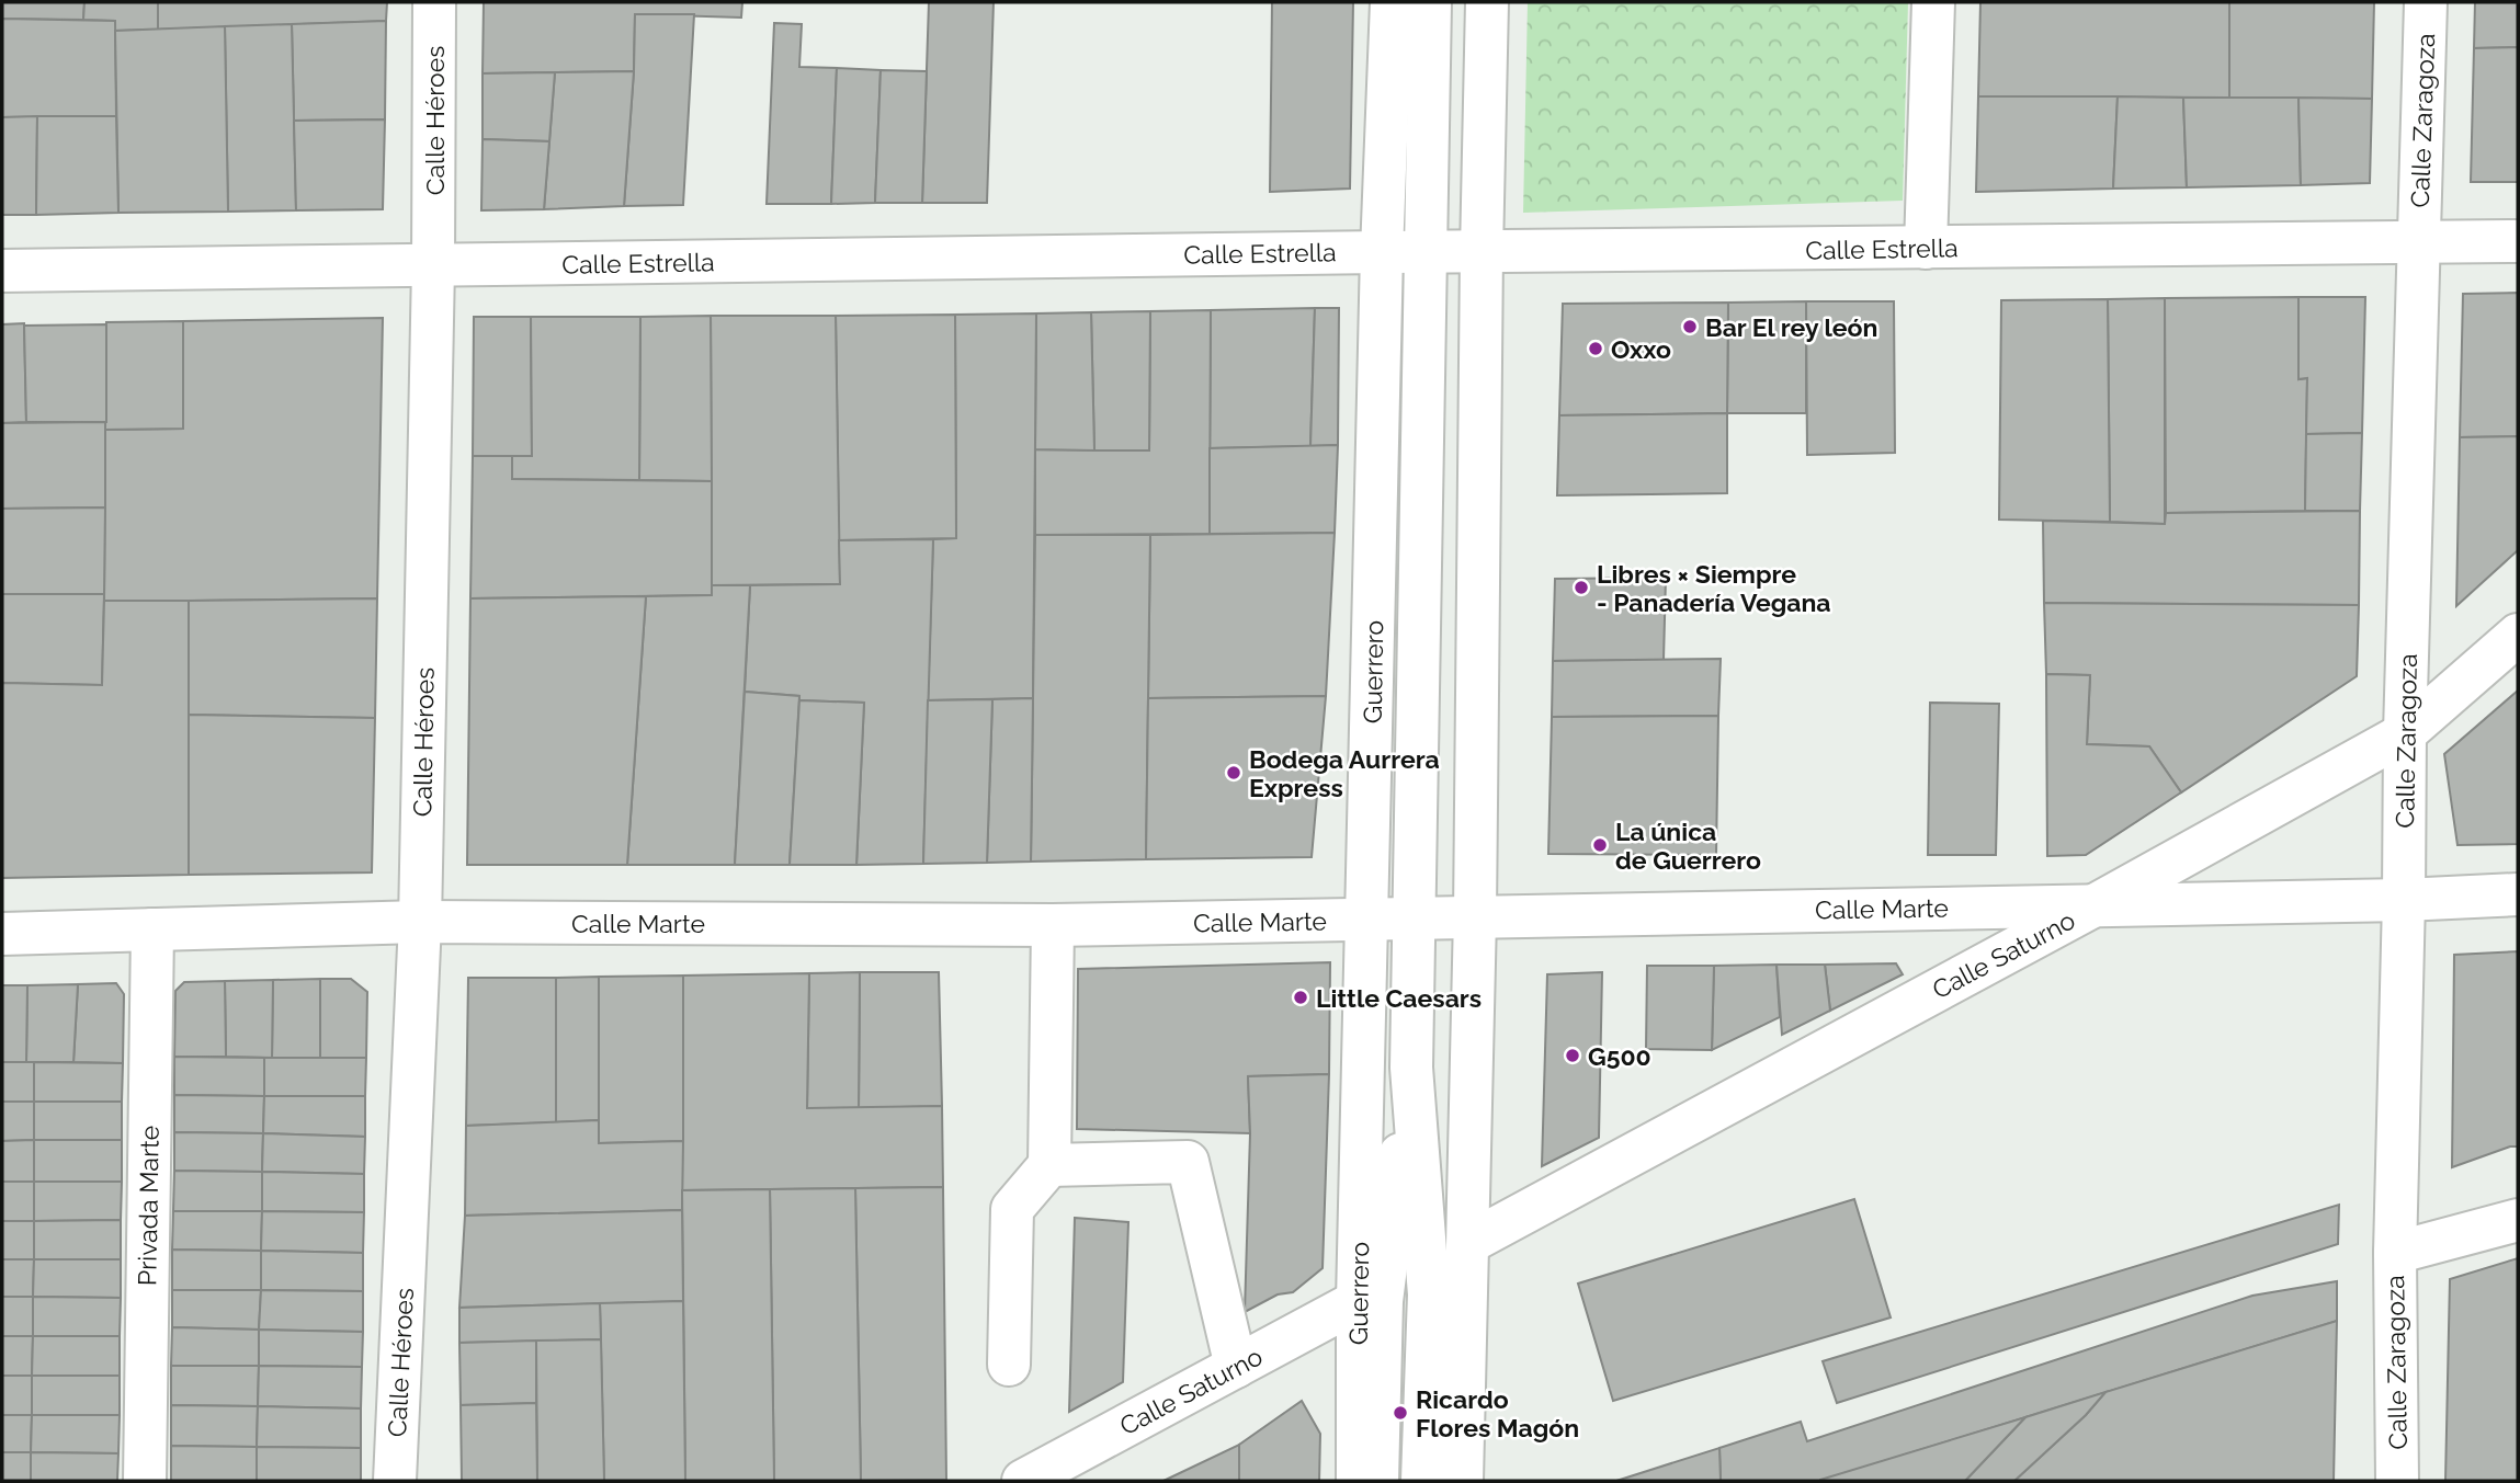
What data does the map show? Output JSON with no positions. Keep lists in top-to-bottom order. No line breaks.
{"streets":{"street":["Calle Héroes","Calle Zaragoza","Calle Estrella","Guerrero","Calle Marte","Calle Saturno","Privada Marte"]},"crossings":[["Calle Héroes","Calle Estrella"],["Calle Héroes","Calle Marte"],["Calle Zaragoza","Calle Estrella"],["Calle Zaragoza","Calle Marte"],["Calle Zaragoza","Calle Saturno"],["Calle Estrella","Guerrero"],["Guerrero","Calle Marte"],["Guerrero","Calle Saturno"],["Calle Marte","Calle Saturno"],["Calle Marte","Privada Marte"]],"places":["Bar El rey león","Oxxo","Libres × Siempre - Panadería Vegana","Bodega Aurrera Express","La única de Guerrero","Little Caesars","G500","Ricardo Flores Magón"]}
